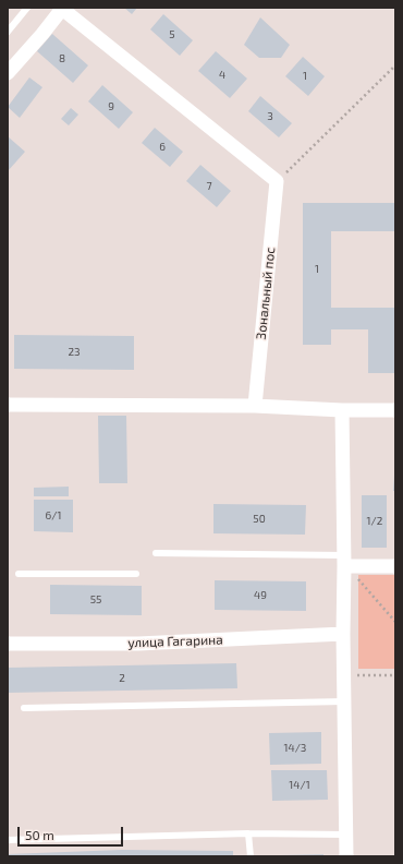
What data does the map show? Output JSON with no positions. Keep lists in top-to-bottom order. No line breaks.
{"streets":{"street":["Зональный пос","улица Гагарина"]},"house_numbers":["5","8","4","1","9","3","6","7","1","23","6/1","50","1/2","49","55","2","14/3","14/1"],"scale_bar":"50 m"}
